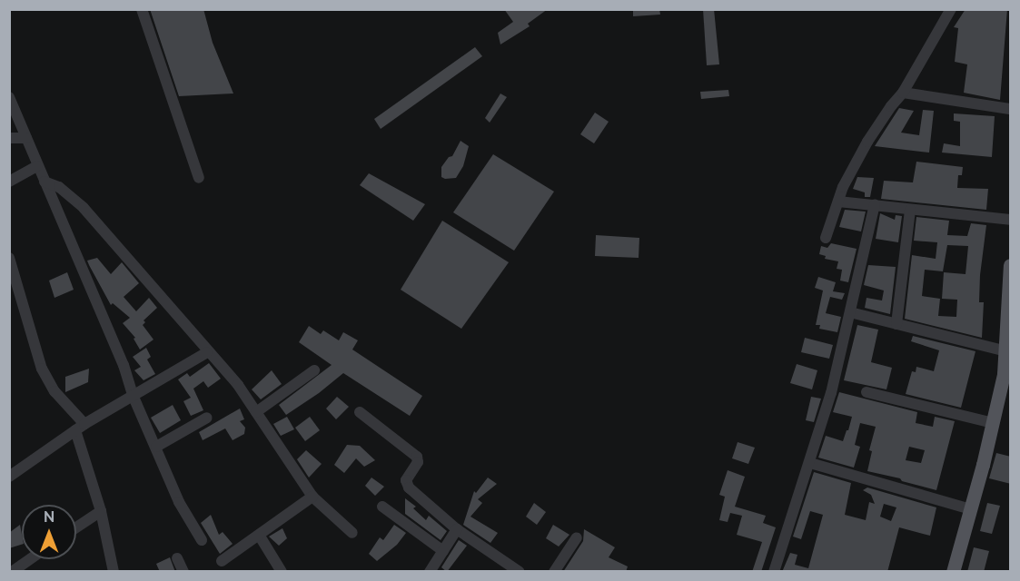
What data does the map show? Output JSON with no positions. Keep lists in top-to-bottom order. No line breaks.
{"north":"top"}
